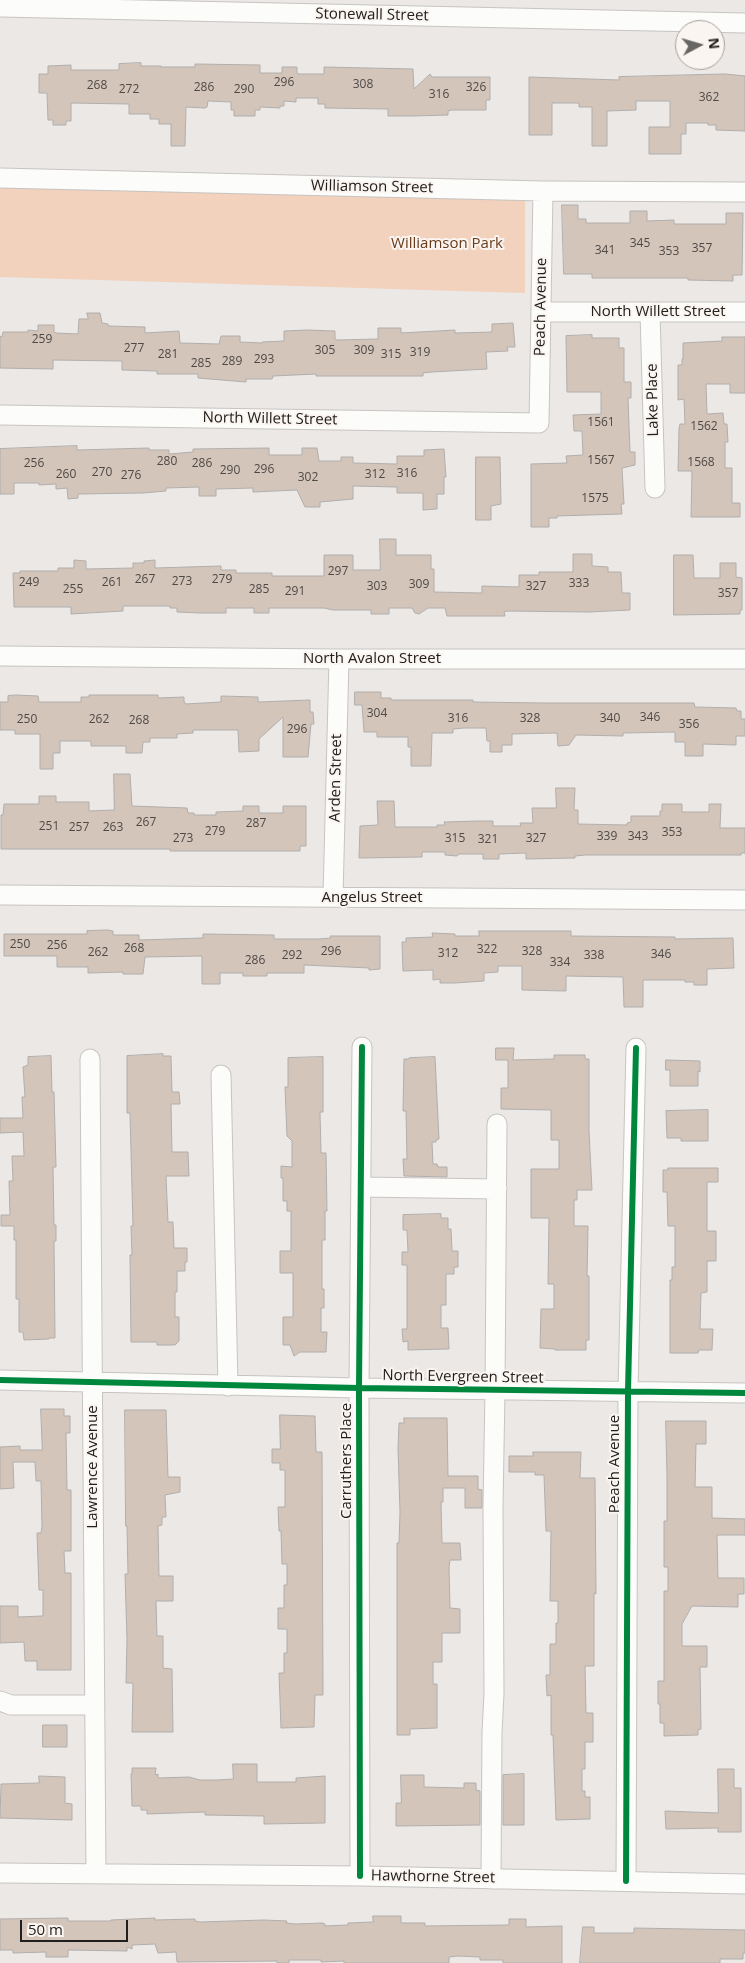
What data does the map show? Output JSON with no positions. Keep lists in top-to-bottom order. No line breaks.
{"streets":{"street":["Stonewall Street","Williamson Street","Peach Avenue","North Willett Street","Lake Place","North Avalon Street","Arden Street","Angelus Street","North Evergreen Street","Carruthers Place","Lawrence Avenue","Hawthorne Street"]},"crossings":[["Williamson Street","Peach Avenue"],["Peach Avenue","North Willett Street"],["Peach Avenue","North Evergreen Street"],["Peach Avenue","Hawthorne Street"],["North Willett Street","Lake Place"],["North Avalon Street","Arden Street"],["Arden Street","Angelus Street"],["North Evergreen Street","Carruthers Place"],["North Evergreen Street","Lawrence Avenue"],["Carruthers Place","Hawthorne Street"],["Lawrence Avenue","Hawthorne Street"]],"parks":["Williamson Park"],"house_numbers":["296","308","268","286","326","272","290","316","362","345","357","341","353","259","277","305","309","319","281","315","293","289","285","1561","1562","1567","280","1568","256","286","296","290","270","316","260","312","276","302","1575","297","267","279","273","249","261","333","309","303","327","255","285","291","357","304","346","316","328","340","250","262","268","356","296","267","287","251","257","263","279","353","339","343","273","315","327","321","250","256","268","322","296","328","262","312","346","292","338","286","334"],"scale_bar":"50 m","north":"right"}
